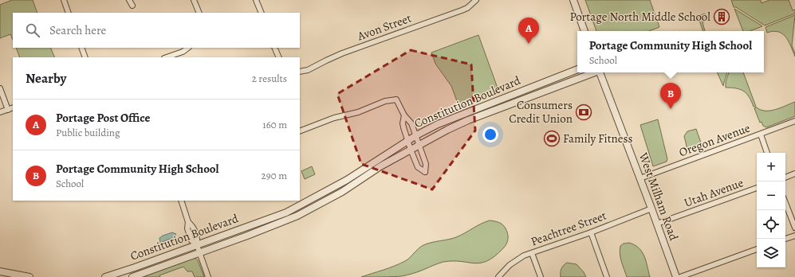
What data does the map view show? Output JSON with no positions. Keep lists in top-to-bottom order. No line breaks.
{"streets":{"street":["Avon Street","Constitution Boulevard","Oregon Avenue","Utah Avenue","West Milham Road","Peachtree Street"]},"crossings":[["Oregon Avenue","West Milham Road"],["Utah Avenue","West Milham Road"],["West Milham Road","Peachtree Street"]],"places":{"building":["Portage North Middle School"],"bank":["Consumers Credit Union"],"sports":["Family Fitness"]},"page":{"search":"Search here","pins":["A","B"],"popup":["Portage Community High School","School"],"heading":["Nearby","2 results"],"list":[{"mark":"A","name":"Portage Post Office","note":"Public building","value":"160 m"},{"mark":"B","name":"Portage Community High School","note":"School","value":"290 m"}],"map_buttons":["+","−"]}}
